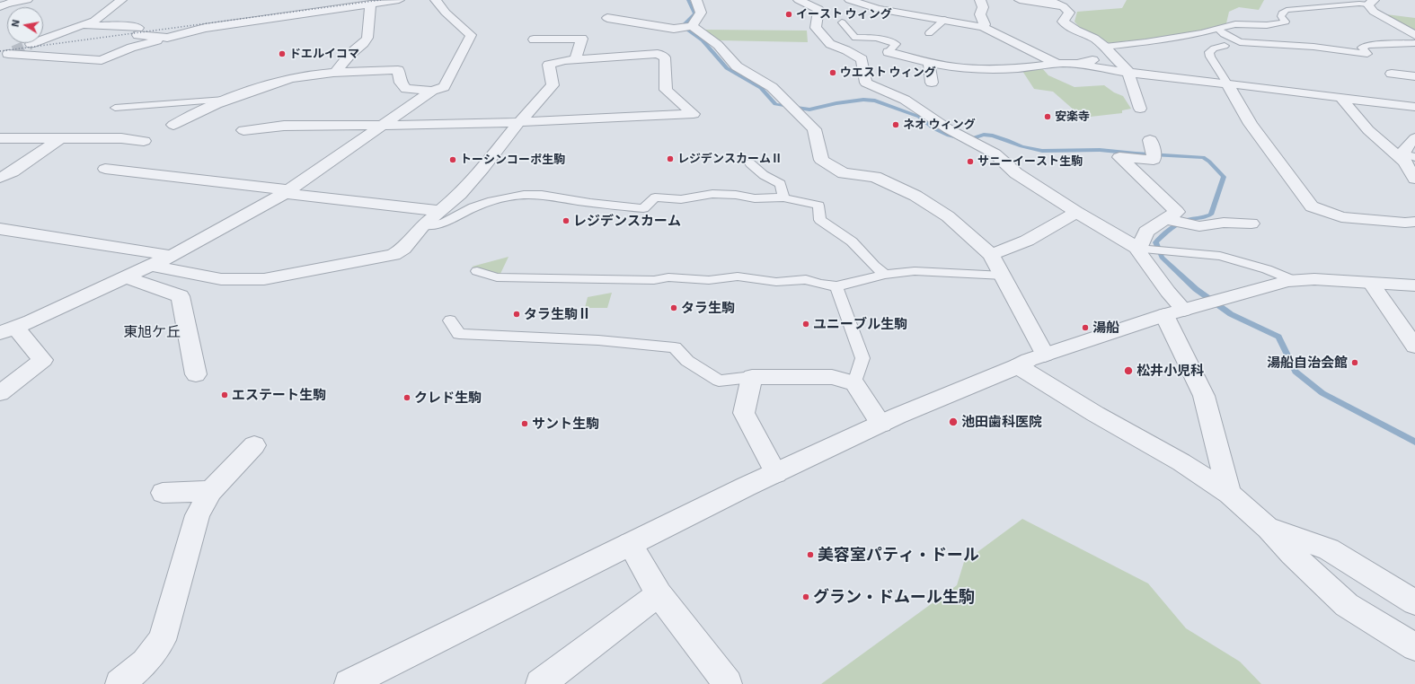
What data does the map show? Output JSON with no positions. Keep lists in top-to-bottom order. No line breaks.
{"districts":["東旭ケ丘"],"places":["イースト ウィング","ドエルイコマ","ウエスト ウィング","安楽寺","ネオ ウィング","レジデンスカームⅡ","トーシンコーポ生駒","サニーイースト生駒","レジデンスカーム","タラ生駒","タラ生駒Ⅱ","ユニーブル生駒","湯船","湯船自治会館","松井小児科","エステート生駒","クレド生駒","池田歯科医院","サント生駒","美容室パティ・ドール","グラン・ドムール生駒"],"north":"left"}
